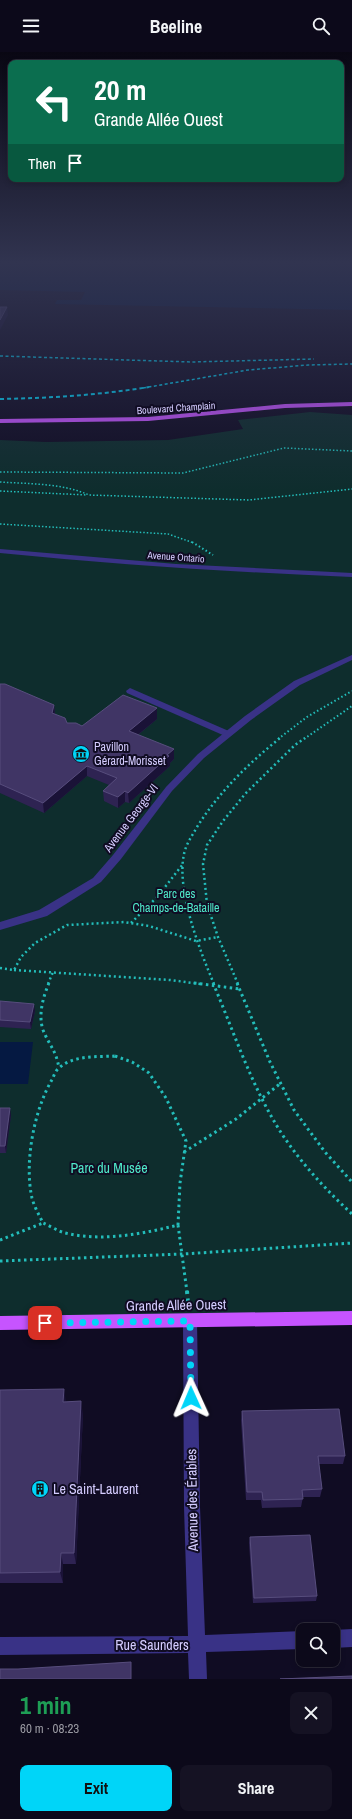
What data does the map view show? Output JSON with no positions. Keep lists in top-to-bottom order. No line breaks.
{"streets":{"main road":["Boulevard Champlain","Grande Allée Ouest"],"street":["Avenue Ontario","Avenue George-VI","Avenue des Érables","Rue Saunders"]},"crossings":[["Grande Allée Ouest","Avenue des Érables"],["Avenue des Érables","Rue Saunders"]],"parks":["Parc des Champs-de-Bataille","Parc du Musée"],"places":{"museum":["Pavillon Gérard-Morisset"],"building":["Le Saint-Laurent"]},"page":{"header":"Beeline","turn":["20 m","Grande Allée Ouest"],"then":"Then","heading":["1 min","60 m · 08:23"],"buttons":["Exit","Share"]}}
